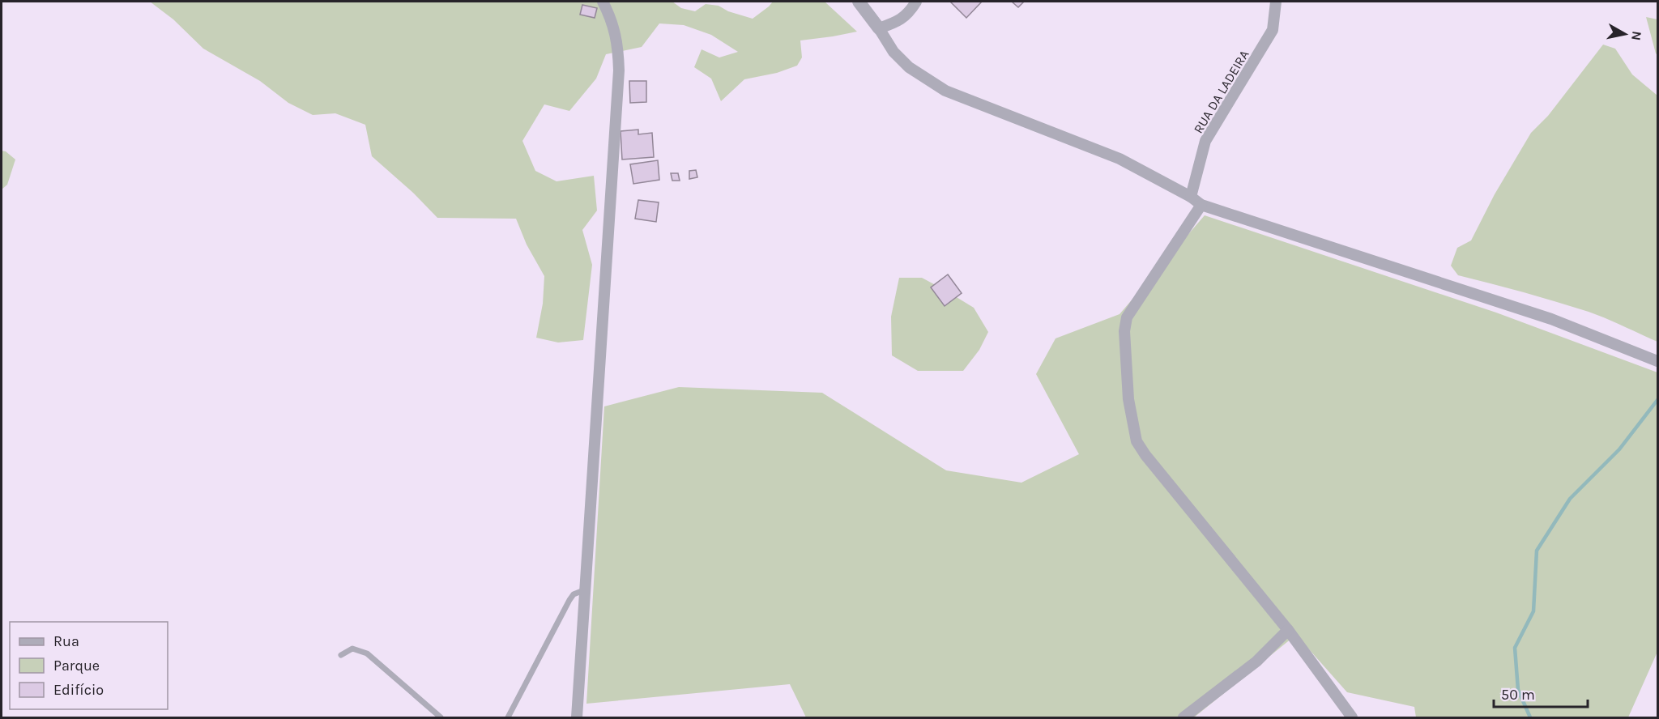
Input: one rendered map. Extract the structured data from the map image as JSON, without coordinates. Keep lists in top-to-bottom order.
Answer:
{
  "streets": {
    "street": ["RUA DA LADEIRA"]
  },
  "legend": ["Rua", "Parque", "Edifício"],
  "scale_bar": "50 m",
  "north": "right"
}
